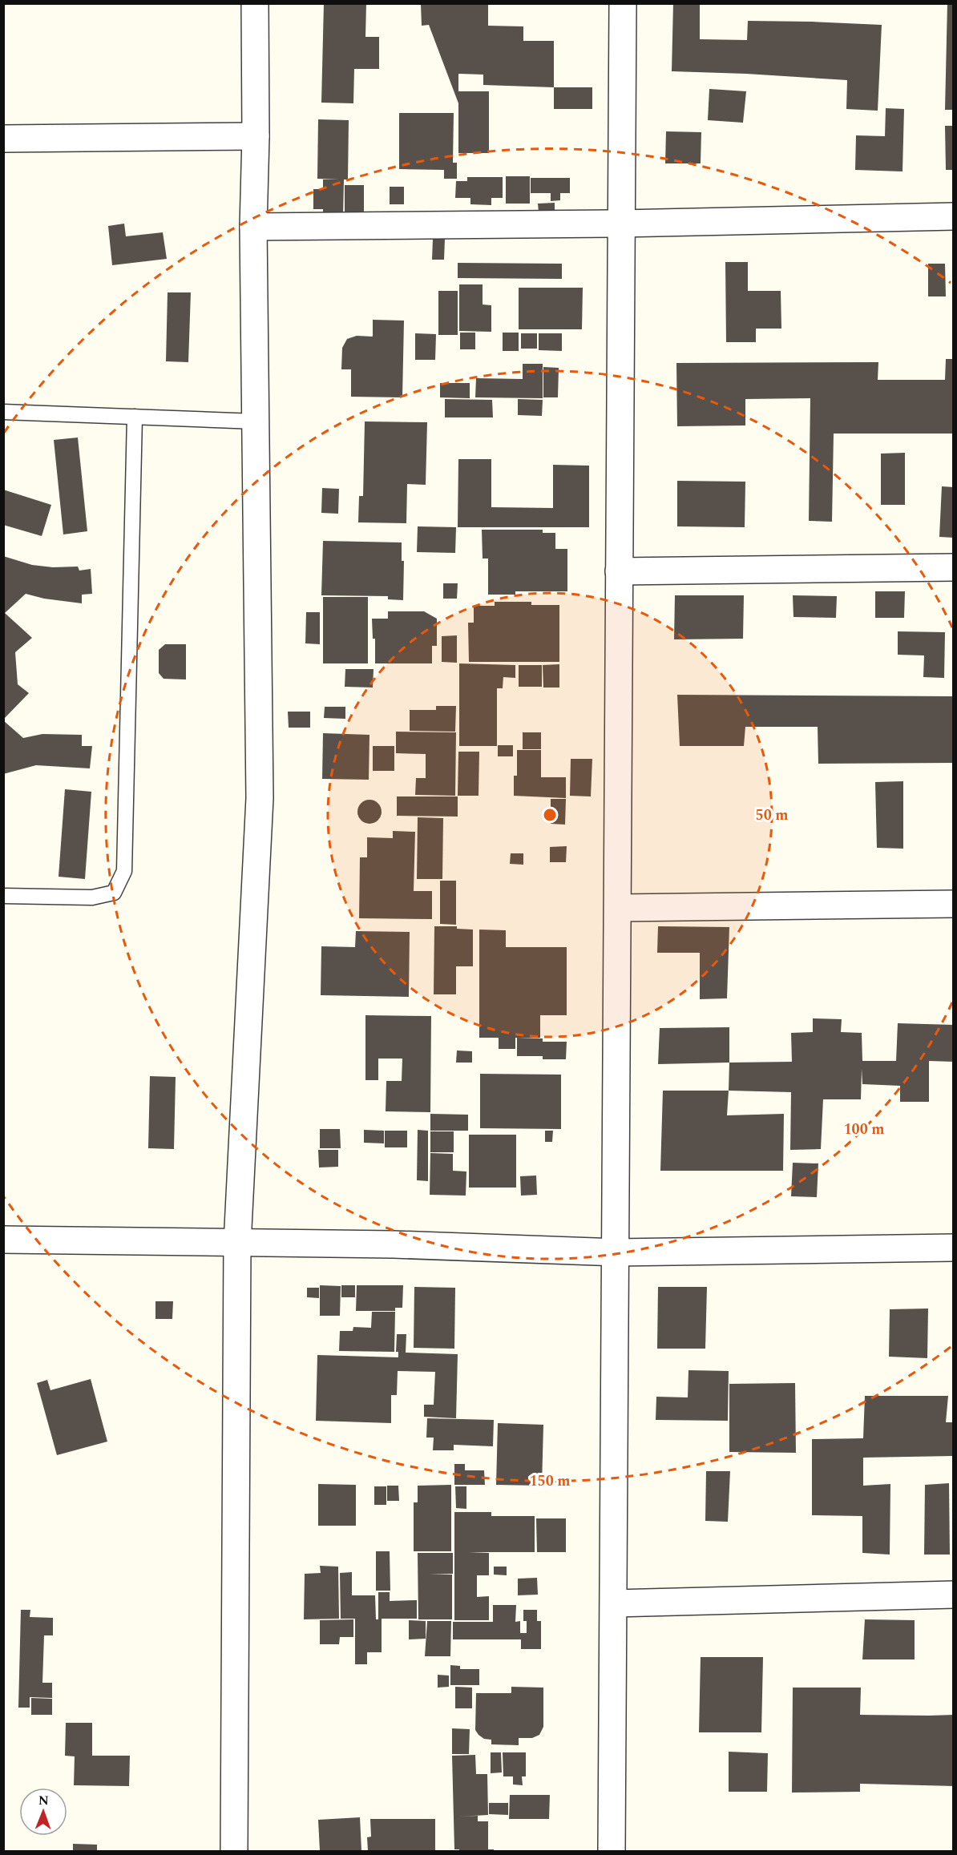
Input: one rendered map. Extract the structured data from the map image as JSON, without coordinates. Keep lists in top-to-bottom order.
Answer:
{
  "north": "top",
  "rings": ["50 m", "100 m", "150 m"]
}
